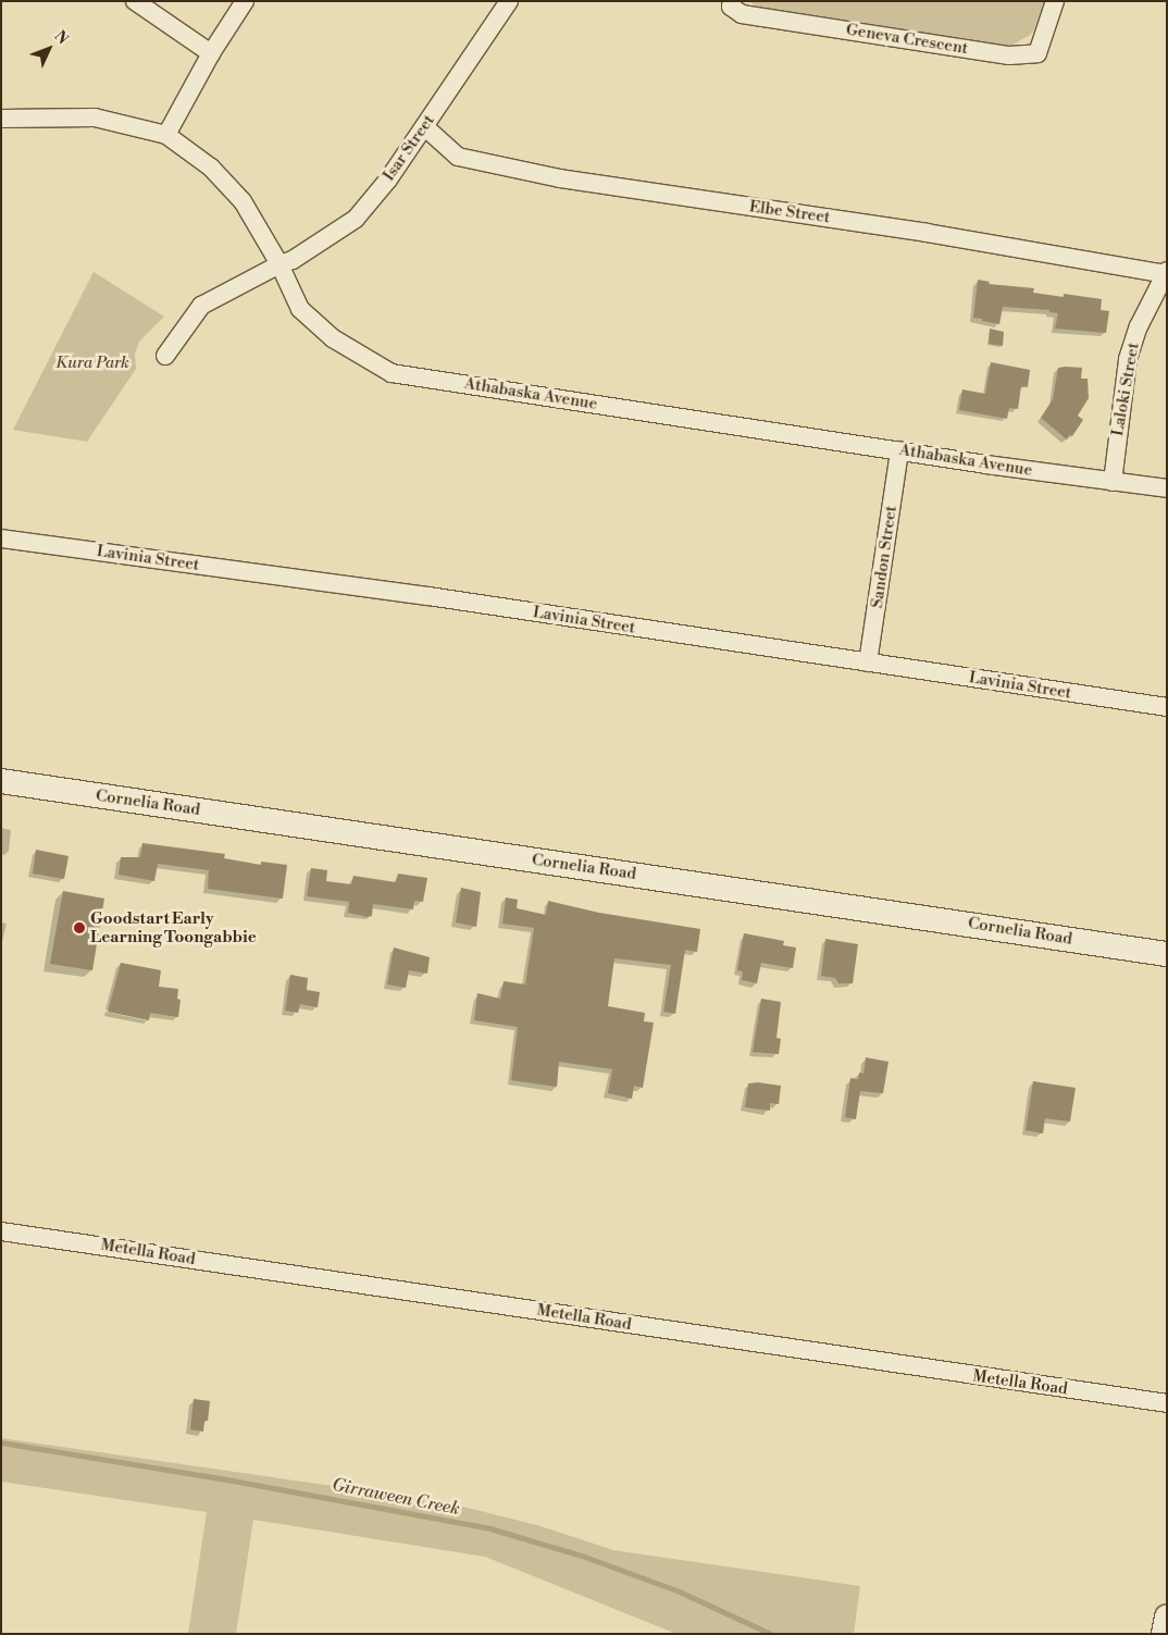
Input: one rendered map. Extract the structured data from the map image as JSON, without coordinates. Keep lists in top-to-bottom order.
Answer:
{
  "streets": {
    "street": [
      "Geneva Crescent",
      "Isar Street",
      "Elbe Street",
      "Laloki Street",
      "Athabaska Avenue",
      "Sandon Street",
      "Lavinia Street",
      "Cornelia Road",
      "Metella Road"
    ]
  },
  "crossings": [
    ["Isar Street", "Elbe Street"],
    ["Isar Street", "Athabaska Avenue"],
    ["Elbe Street", "Laloki Street"],
    ["Laloki Street", "Athabaska Avenue"],
    ["Athabaska Avenue", "Sandon Street"],
    ["Sandon Street", "Lavinia Street"]
  ],
  "water": ["Girraween Creek"],
  "parks": ["Kura Park"],
  "places": ["Goodstart Early Learning Toongabbie"],
  "north": "top right"
}
